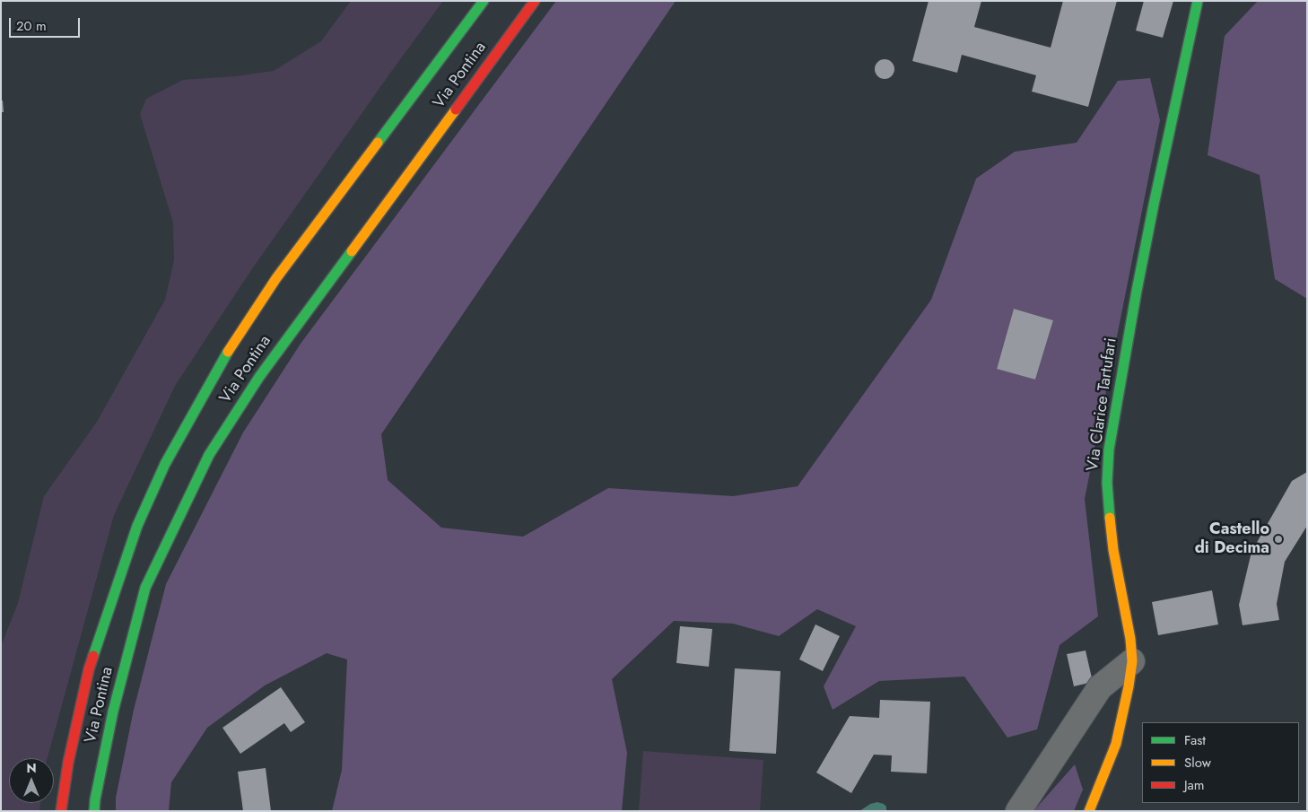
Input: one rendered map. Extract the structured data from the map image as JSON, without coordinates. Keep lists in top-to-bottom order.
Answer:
{
  "streets": {
    "main road": ["Via Pontina", "Via Clarice Tartufari"]
  },
  "places": ["Castello di Decima"],
  "legend": ["Fast", "Slow", "Jam"],
  "scale_bar": "20 m",
  "north": "top"
}
